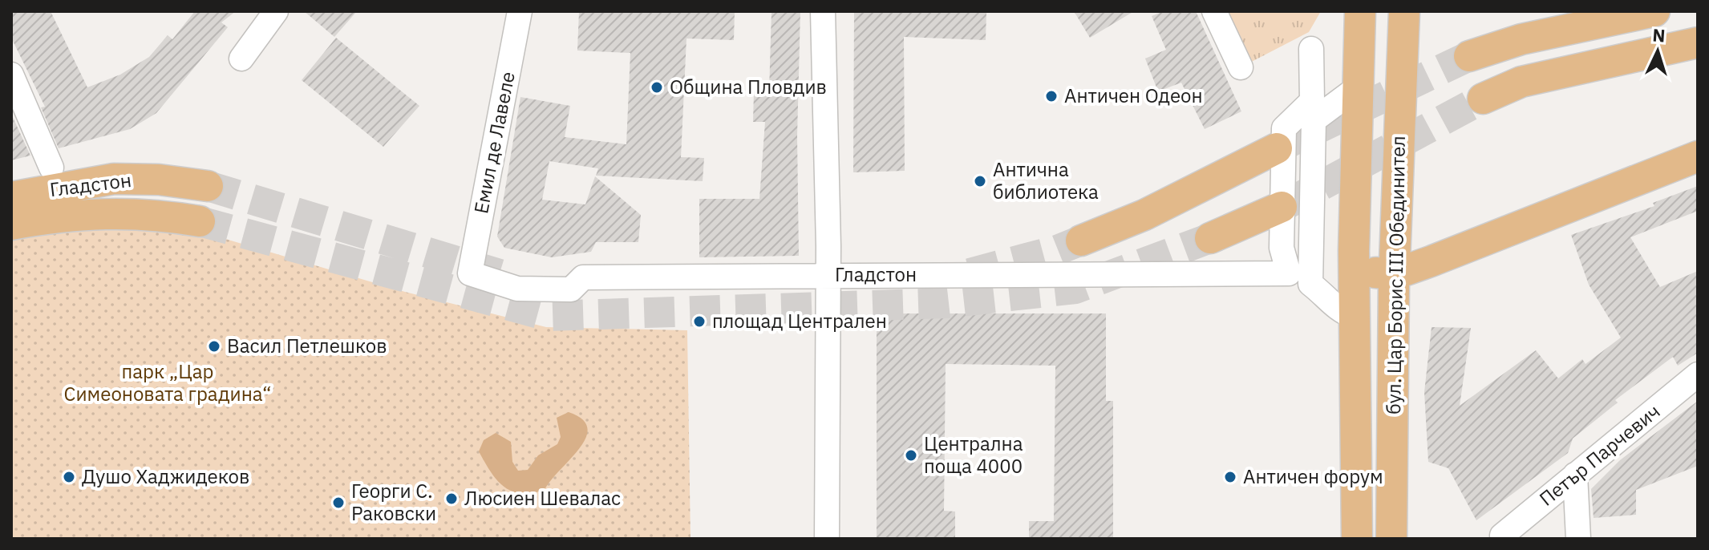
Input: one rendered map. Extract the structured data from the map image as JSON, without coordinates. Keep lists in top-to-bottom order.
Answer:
{
  "streets": {
    "main road": ["Гладстон", "бул. Цар Борис III Обединител"],
    "street": ["Емил де Лавеле", "Петър Парчевич"]
  },
  "crossings": [
    ["Емил де Лавеле", "Гладстон"]
  ],
  "parks": ["парк „Цар Симеоновата градина“"],
  "places": [
    "Община Пловдив",
    "Античен Одеон",
    "Антична библиотека",
    "площад Централен",
    "Васил Петлешков",
    "Централна поща 4000",
    "Душо Хаджидеков",
    "Античен форум",
    "Люсиен Шевалас",
    "Георги С. Раковски"
  ],
  "north": "top"
}
